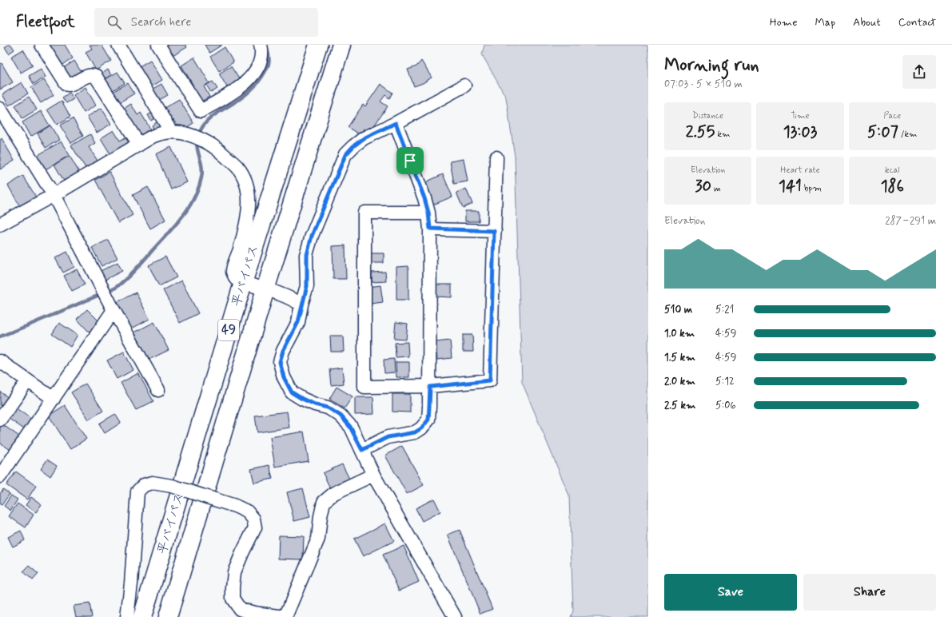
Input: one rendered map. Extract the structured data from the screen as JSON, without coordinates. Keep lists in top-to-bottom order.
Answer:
{
  "streets": {
    "highway": ["平バイパス", "49"]
  },
  "page": {
    "header": "Fleetfoot",
    "search": "Search here",
    "nav": [
      "Home",
      "Map",
      "About",
      "Contact"
    ],
    "heading": ["Morning run", "07:03 · 5 × 510 m"],
    "stats": [
      ["Distance", "2.55 km"],
      ["Time", "13:03"],
      ["Pace", "5:07 /km"],
      ["Elevation", "30 m"],
      ["Heart rate", "141 bpm"],
      ["kcal", "186"]
    ],
    "chart": ["Elevation", "287–291 m"],
    "list": [
      {
        "name": "510 m",
        "note": "5:21"
      },
      {
        "name": "1.0 km",
        "note": "4:59"
      },
      {
        "name": "1.5 km",
        "note": "4:59"
      },
      {
        "name": "2.0 km",
        "note": "5:12"
      },
      {
        "name": "2.5 km",
        "note": "5:06"
      }
    ],
    "buttons": ["Save", "Share"]
  }
}
